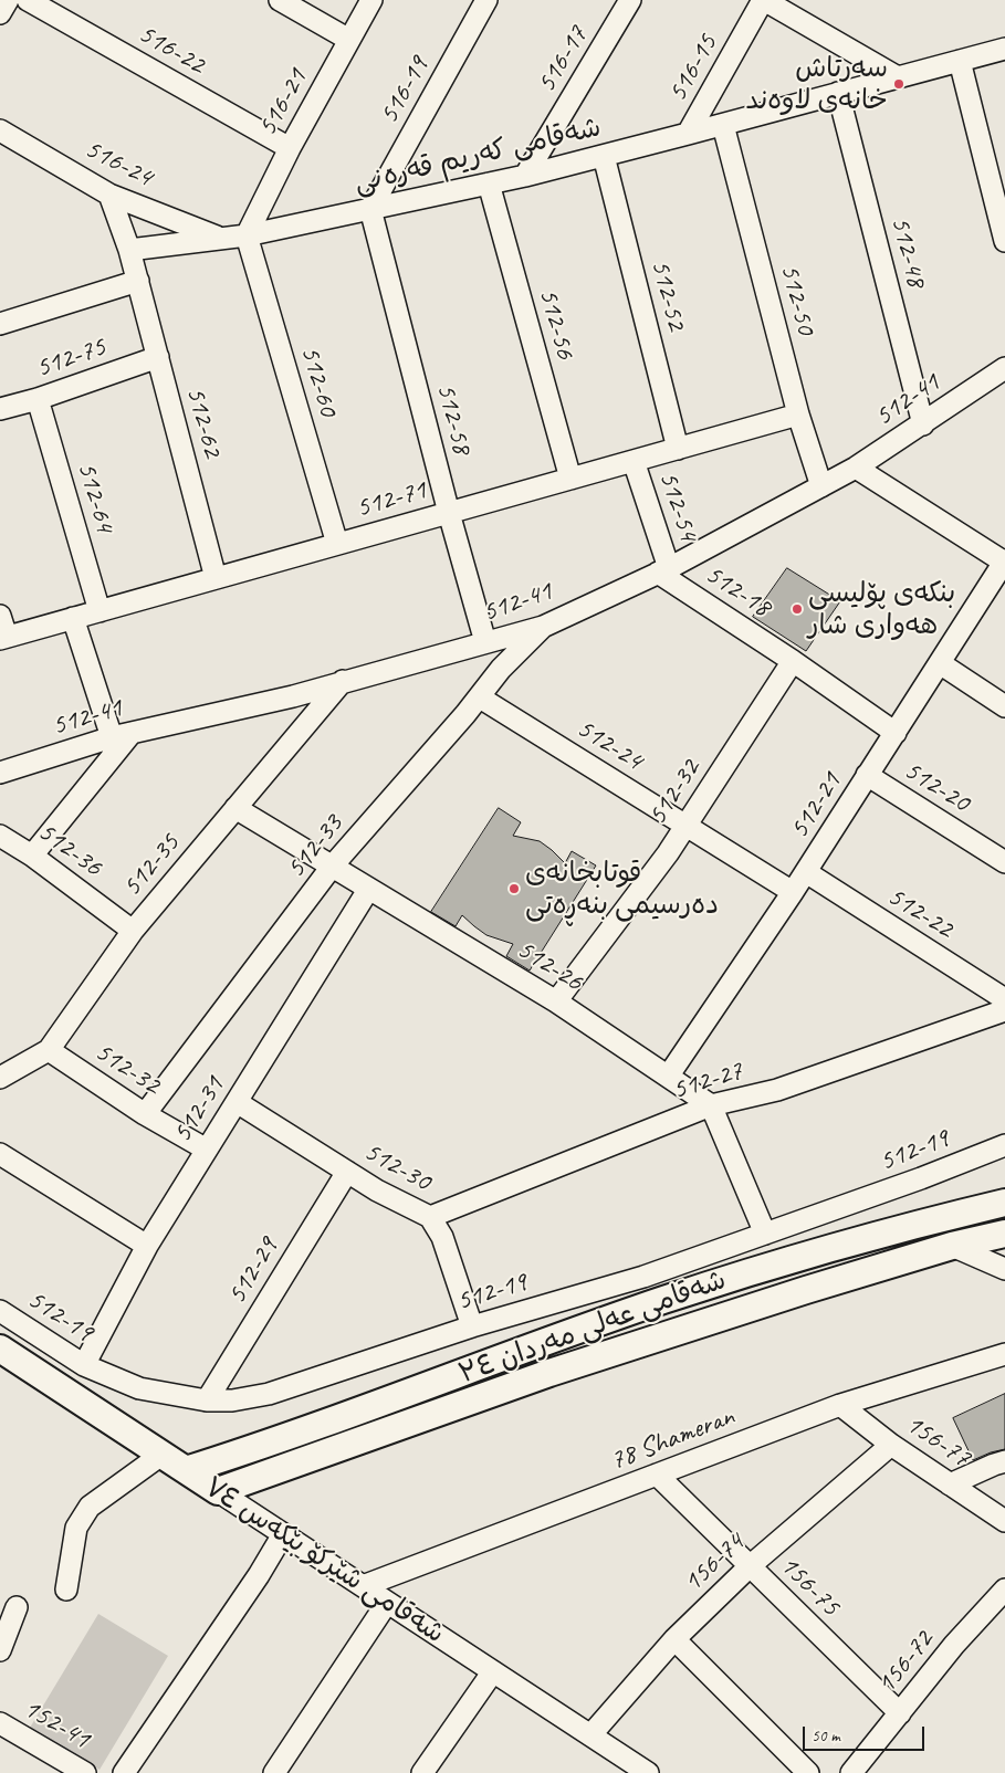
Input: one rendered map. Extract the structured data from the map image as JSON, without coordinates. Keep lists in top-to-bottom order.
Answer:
{
  "streets": {
    "main road": ["شەقامی عەلی مەردان ٣٤", "شەقامی شێرکۆ بێکەس ٧٤"],
    "street": [
      "516-22",
      "516-17",
      "516-15",
      "516-19",
      "516-21",
      "شەقامی کەریم قەرەنی",
      "516-24",
      "512-48",
      "512-52",
      "512-50",
      "512-56",
      "512-75",
      "512-60",
      "512-41",
      "512-58",
      "512-62",
      "512-64",
      "512-71",
      "512-54",
      "512-18",
      "512-24",
      "512-20",
      "512-32",
      "512-21",
      "512-33",
      "512-36",
      "512-35",
      "512-22",
      "512-26",
      "512-27",
      "512-31",
      "512-19",
      "512-30",
      "512-29",
      "78 Shameran",
      "156-77",
      "156-74",
      "156-75",
      "156-72",
      "152-41"
    ]
  },
  "crossings": [
    ["516-22", "516-21"],
    ["516-17", "شەقامی کەریم قەرەنی"],
    ["516-15", "شەقامی کەریم قەرەنی"],
    ["516-19", "شەقامی کەریم قەرەنی"],
    ["516-19", "512-58"],
    ["516-21", "شەقامی کەریم قەرەنی"],
    ["516-21", "512-60"],
    ["شەقامی کەریم قەرەنی", "516-24"],
    ["شەقامی کەریم قەرەنی", "512-48"],
    ["شەقامی کەریم قەرەنی", "512-52"],
    ["شەقامی کەریم قەرەنی", "512-50"],
    ["شەقامی کەریم قەرەنی", "512-56"],
    ["شەقامی کەریم قەرەنی", "512-60"],
    ["شەقامی کەریم قەرەنی", "512-58"],
    ["512-48", "512-41"],
    ["512-52", "512-71"],
    ["512-50", "512-41"],
    ["512-50", "512-71"],
    ["512-56", "512-71"],
    ["512-75", "512-62"],
    ["512-75", "512-64"],
    ["512-60", "512-71"],
    ["512-41", "512-58"],
    ["512-41", "512-54"],
    ["512-41", "512-18"],
    ["512-41", "512-33"],
    ["512-41", "512-35"],
    ["512-58", "512-71"],
    ["512-62", "512-71"],
    ["512-64", "512-71"],
    ["512-71", "512-54"],
    ["512-54", "512-18"],
    ["512-18", "512-32"],
    ["512-18", "512-21"],
    ["512-24", "512-32"],
    ["512-24", "512-21"],
    ["512-24", "512-33"],
    ["512-20", "512-21"],
    ["512-32", "512-33"],
    ["512-32", "512-35"],
    ["512-32", "512-26"],
    ["512-32", "512-31"],
    ["512-21", "512-22"],
    ["512-21", "512-26"],
    ["512-33", "512-26"],
    ["512-36", "512-35"],
    ["512-35", "512-26"],
    ["512-26", "512-27"],
    ["512-26", "512-31"],
    ["512-27", "512-30"],
    ["512-31", "512-19"],
    ["512-31", "512-30"],
    ["512-19", "512-30"],
    ["512-19", "512-29"],
    ["512-30", "512-29"],
    ["شەقامی عەلی مەردان ٣٤", "شەقامی شێرکۆ بێکەس ٧٤"],
    ["78 Shameran", "156-77"],
    ["78 Shameran", "شەقامی شێرکۆ بێکەس ٧٤"],
    ["78 Shameran", "156-75"],
    ["156-77", "156-74"],
    ["شەقامی شێرکۆ بێکەس ٧٤", "156-74"],
    ["156-74", "156-75"],
    ["156-75", "156-72"]
  ],
  "places": ["سەرتاش خانەی لاوەند", "بنکەی پۆلیسی هەواری شار", "قوتابخانەی دەرسیمی بنەڕەتی"],
  "scale_bar": "50 m"
}
